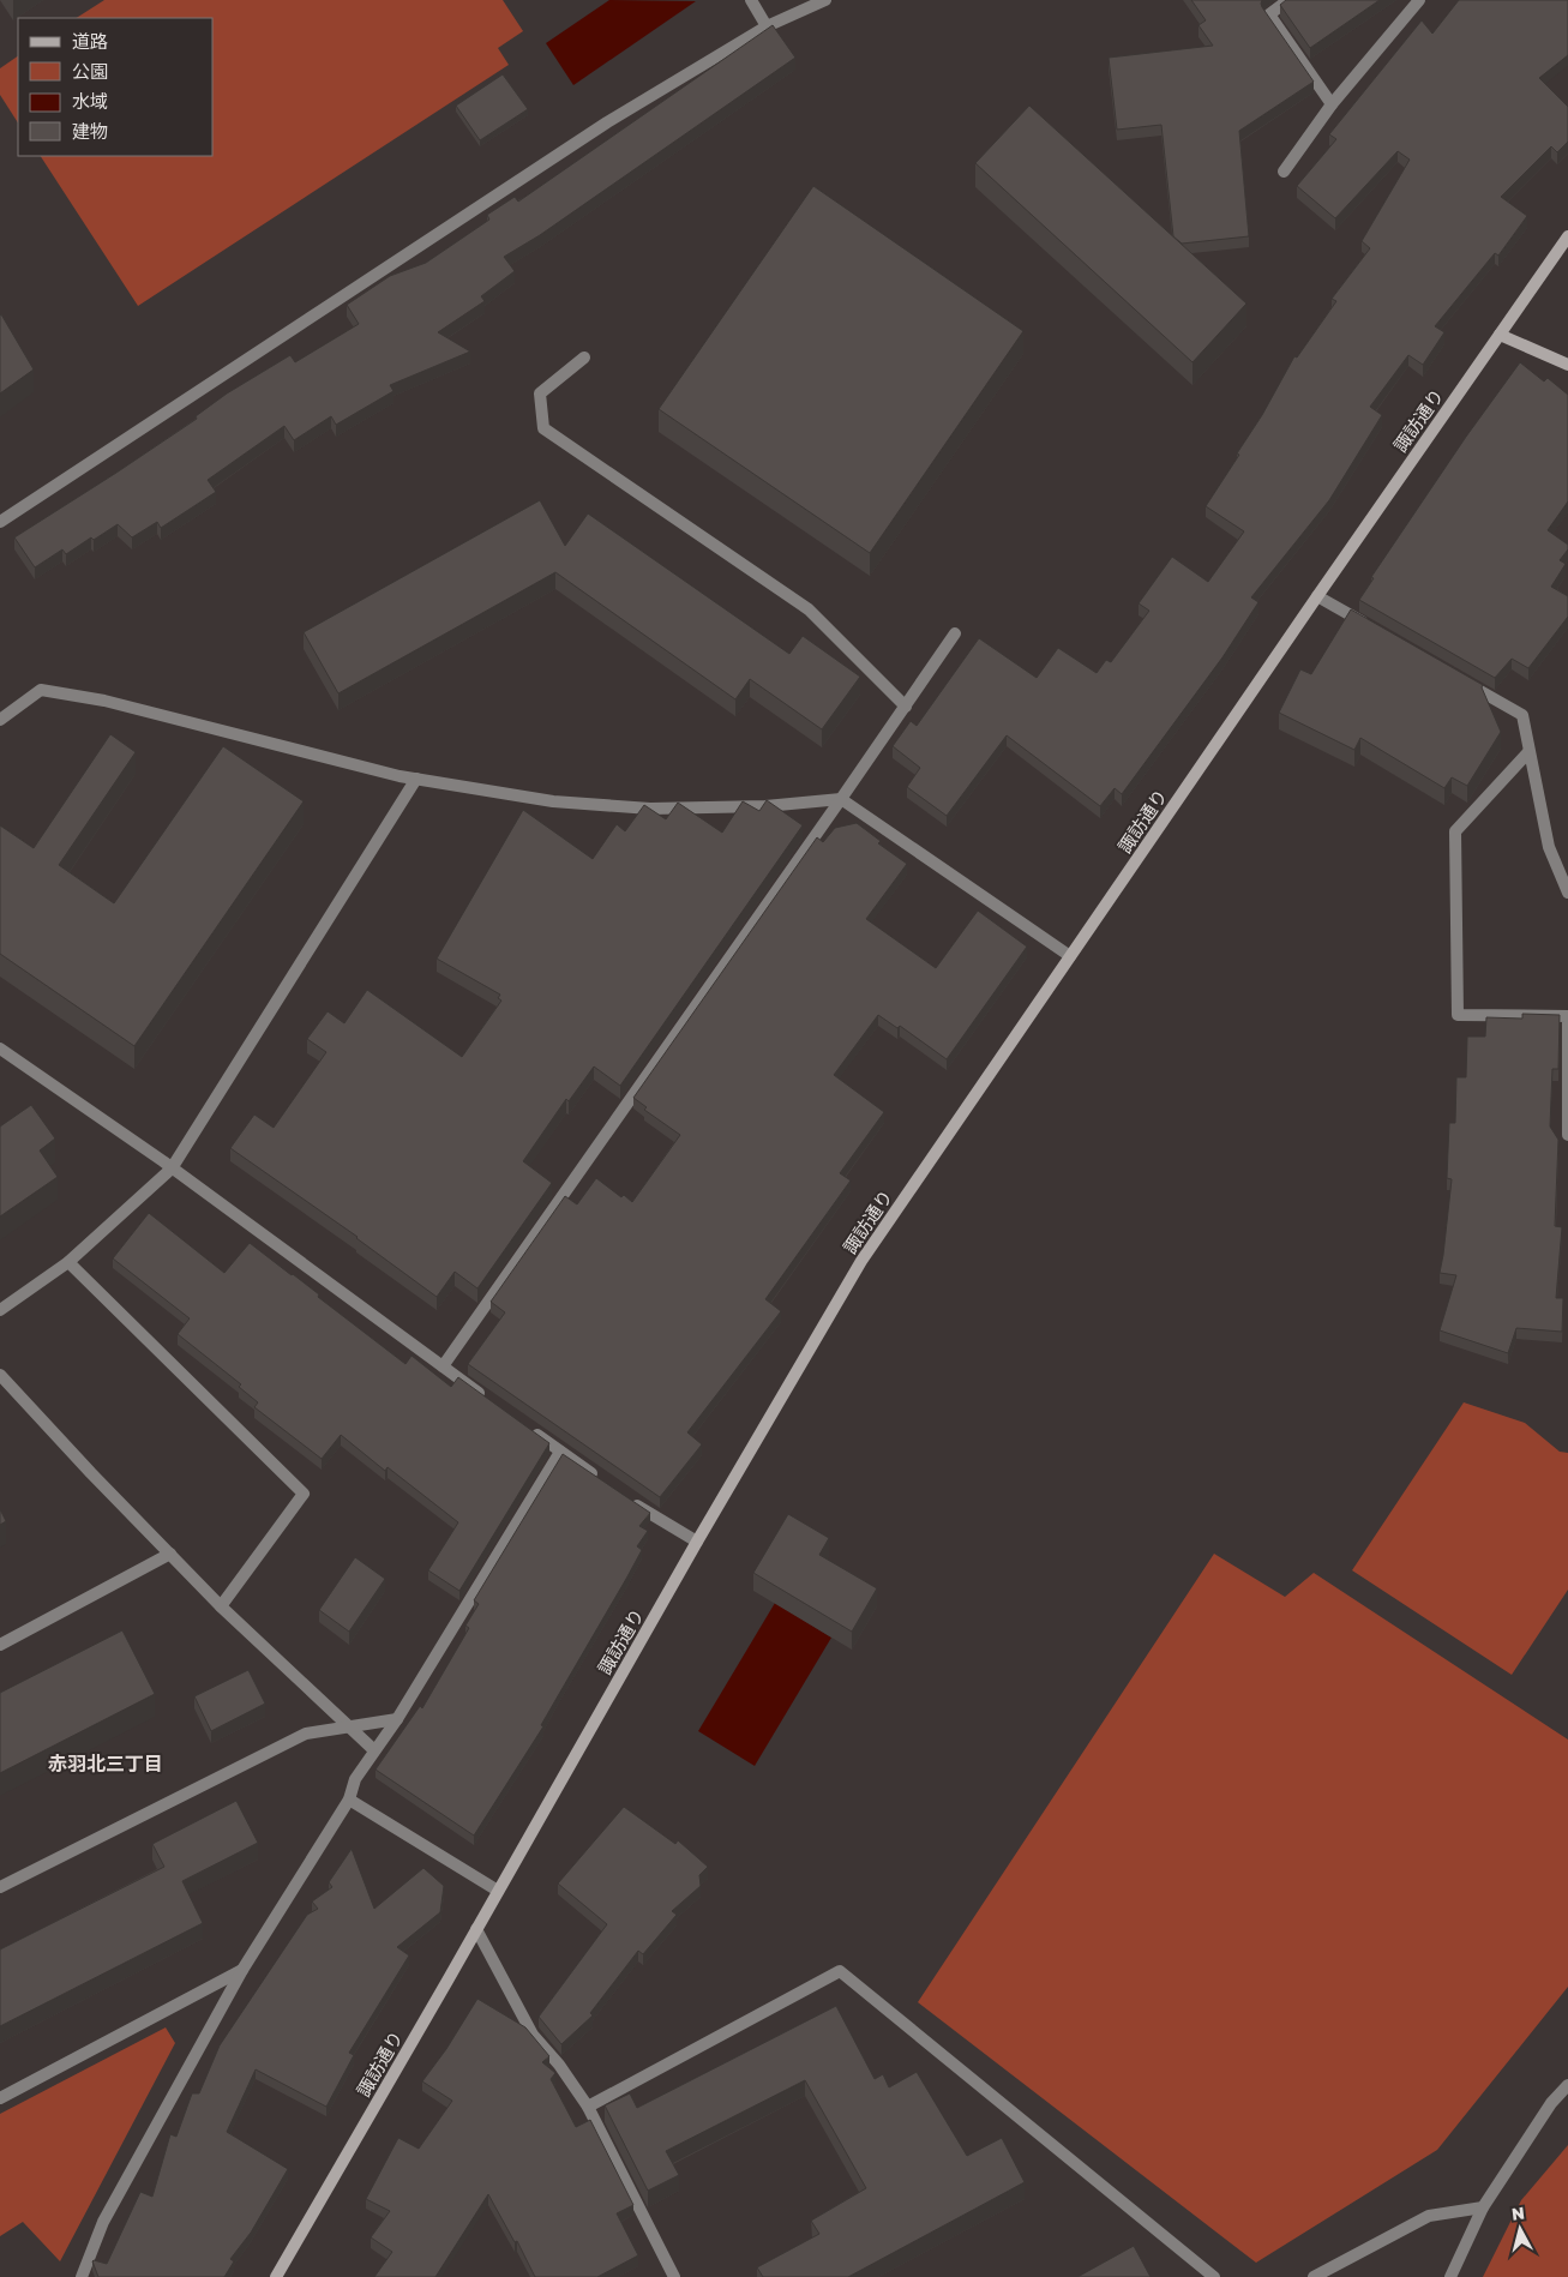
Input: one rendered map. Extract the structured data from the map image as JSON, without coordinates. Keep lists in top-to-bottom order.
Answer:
{
  "streets": {
    "street": ["諏訪通り"]
  },
  "districts": ["赤羽北三丁目"],
  "legend": [
    "道路",
    "公園",
    "水域",
    "建物"
  ],
  "north": "top"
}
